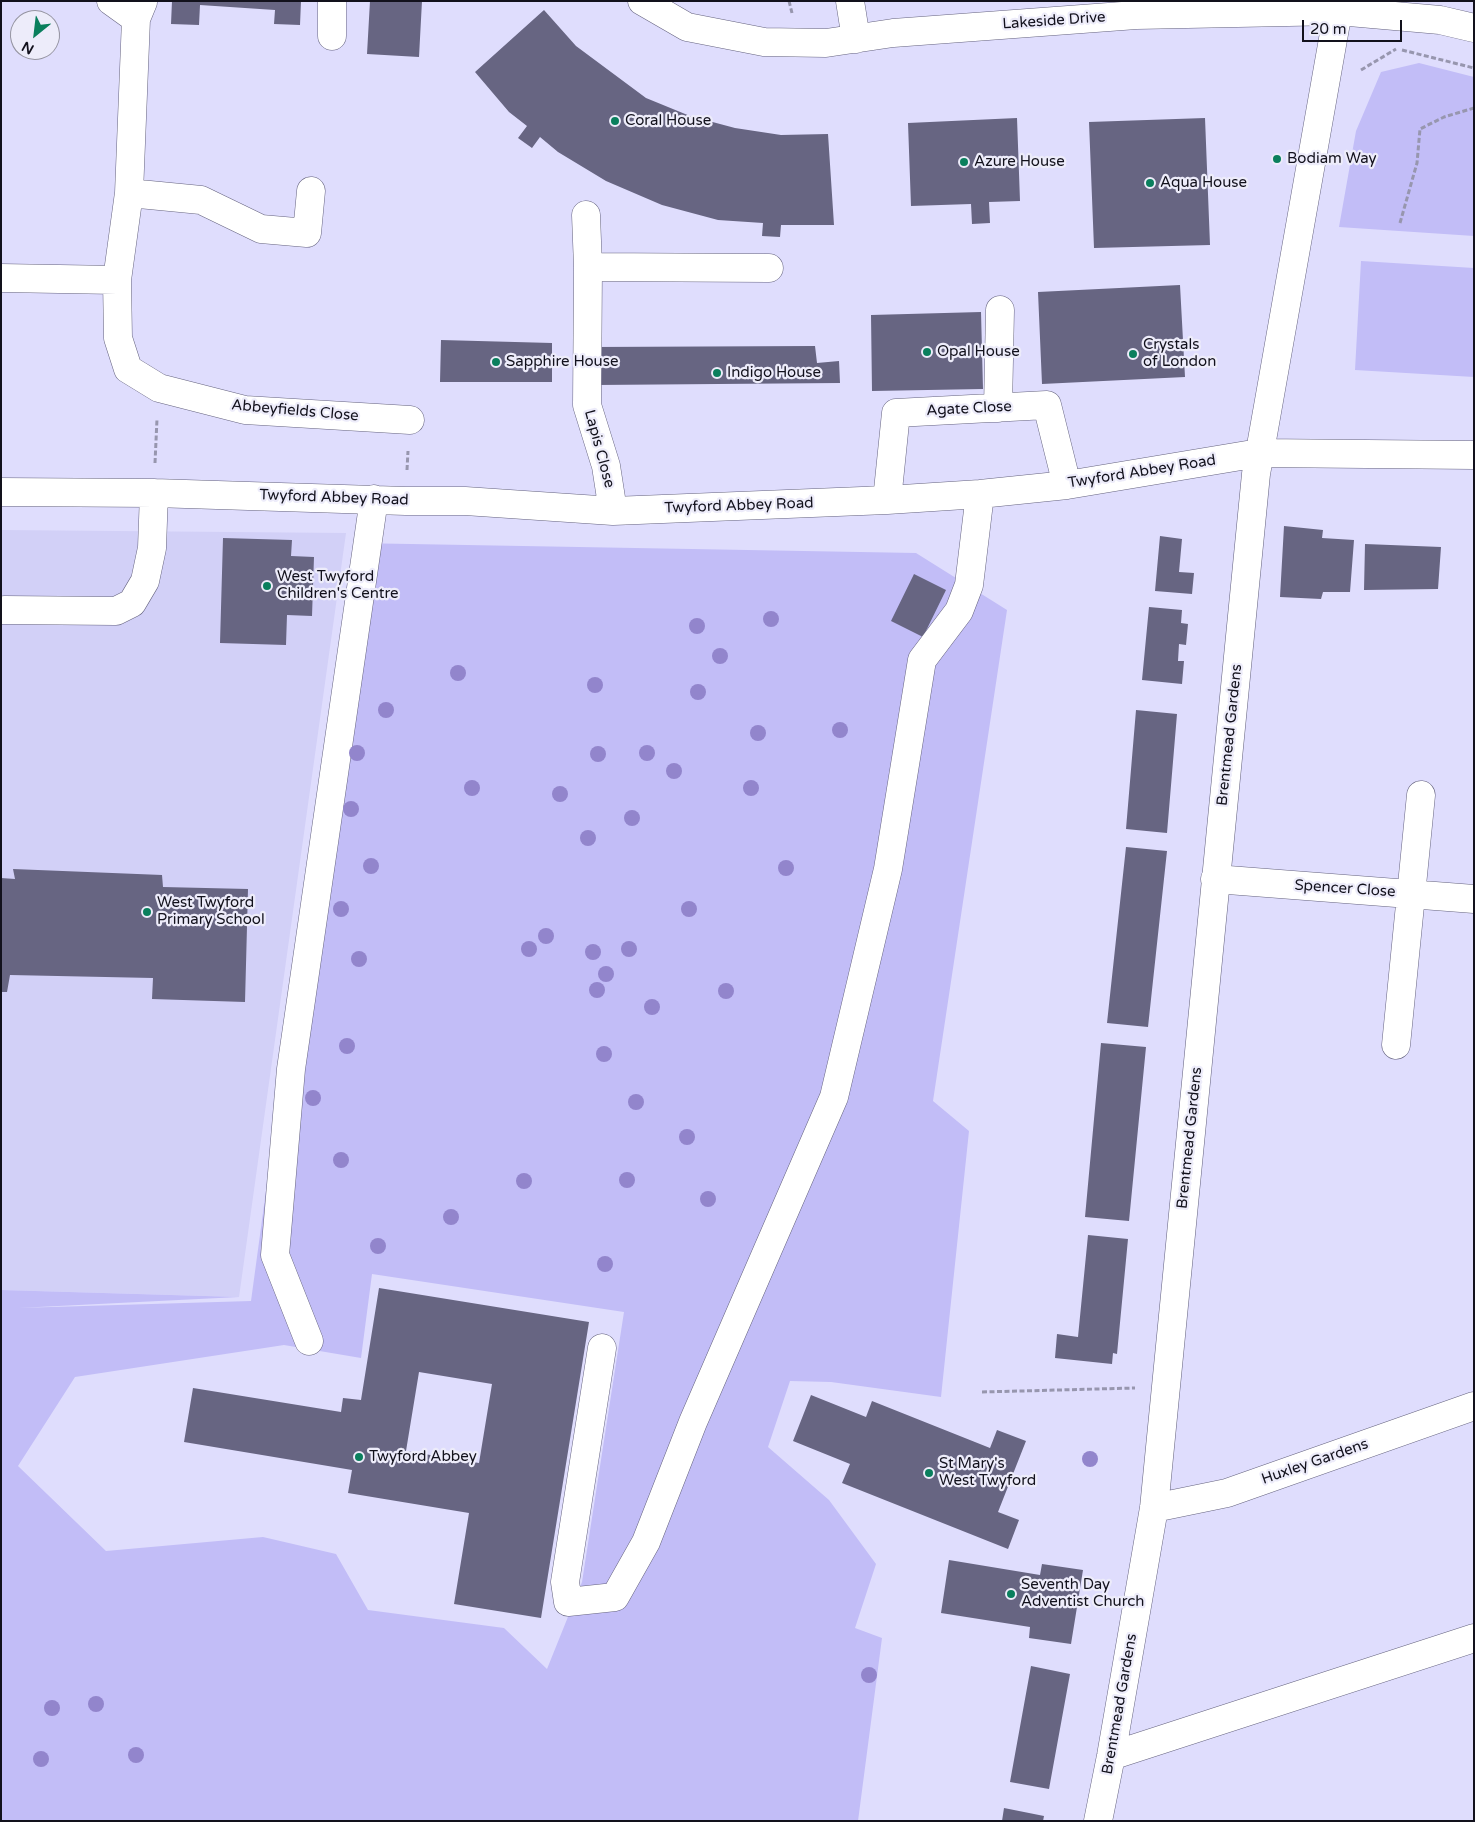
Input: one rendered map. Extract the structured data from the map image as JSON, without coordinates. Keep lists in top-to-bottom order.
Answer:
{
  "streets": {
    "street": [
      "Lakeside Drive",
      "Agate Close",
      "Abbeyfields Close",
      "Lapis Close",
      "Twyford Abbey Road",
      "Brentmead Gardens",
      "Spencer Close",
      "Huxley Gardens"
    ]
  },
  "crossings": [
    ["Agate Close", "Twyford Abbey Road"],
    ["Lapis Close", "Twyford Abbey Road"],
    ["Twyford Abbey Road", "Brentmead Gardens"],
    ["Brentmead Gardens", "Spencer Close"],
    ["Brentmead Gardens", "Huxley Gardens"]
  ],
  "places": [
    "Coral House",
    "Bodiam Way",
    "Azure House",
    "Aqua House",
    "Opal House",
    "Crystals of London",
    "Sapphire House",
    "Indigo House",
    "West Twyford Children's Centre",
    "West Twyford Primary School",
    "Twyford Abbey",
    "St Mary's West Twyford",
    "Seventh Day Adventist Church"
  ],
  "scale_bar": "20 m",
  "north": "bottom left"
}
